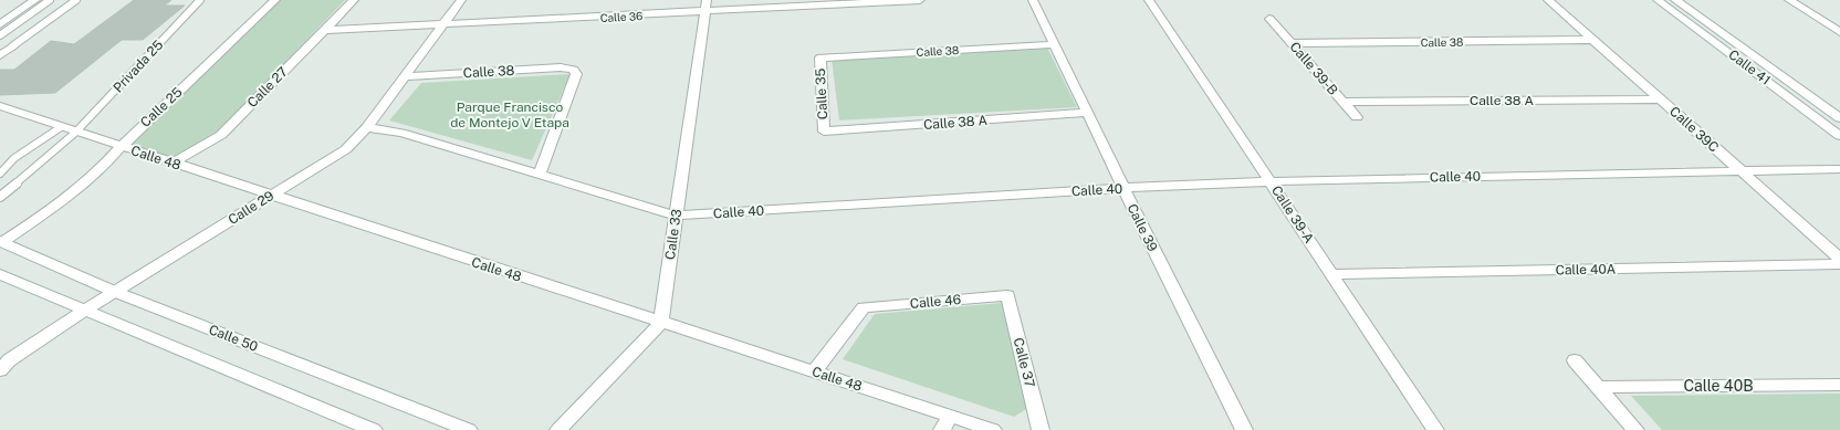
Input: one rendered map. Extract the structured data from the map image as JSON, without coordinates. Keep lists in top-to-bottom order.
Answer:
{
  "streets": {
    "street": [
      "Calle 36",
      "Calle 38",
      "Calle 41",
      "Calle 39-B",
      "Calle 27",
      "Calle 35",
      "Calle 38 A",
      "Calle 25",
      "Calle 39C",
      "Calle 48",
      "Calle 40",
      "Calle 29",
      "Calle 39-A",
      "Calle 39",
      "Calle 33",
      "Calle 40A",
      "Calle 46",
      "Calle 50",
      "Calle 37",
      "Calle 40B"
    ],
    "lane": ["Privada 25"]
  },
  "crossings": [
    ["Calle 36", "Calle 27"],
    ["Calle 36", "Calle 29"],
    ["Calle 36", "Calle 33"],
    ["Calle 38", "Calle 39-B"],
    ["Calle 38", "Calle 35"],
    ["Calle 38", "Calle 39C"],
    ["Calle 38", "Calle 40"],
    ["Calle 38", "Calle 29"],
    ["Calle 38", "Calle 39"],
    ["Privada 25", "Calle 48"],
    ["Calle 39-B", "Calle 38 A"],
    ["Calle 27", "Calle 48"],
    ["Calle 35", "Calle 38 A"],
    ["Calle 38 A", "Calle 39C"],
    ["Calle 38 A", "Calle 39"],
    ["Calle 25", "Calle 48"],
    ["Calle 25", "Calle 50"],
    ["Calle 39C", "Calle 40"],
    ["Calle 48", "Calle 29"],
    ["Calle 48", "Calle 33"],
    ["Calle 48", "Calle 46"],
    ["Calle 40", "Calle 29"],
    ["Calle 40", "Calle 39-A"],
    ["Calle 40", "Calle 39"],
    ["Calle 40", "Calle 33"],
    ["Calle 29", "Calle 50"],
    ["Calle 39-A", "Calle 40A"],
    ["Calle 46", "Calle 37"]
  ],
  "parks": ["Parque Francisco de Montejo V Etapa"]
}
